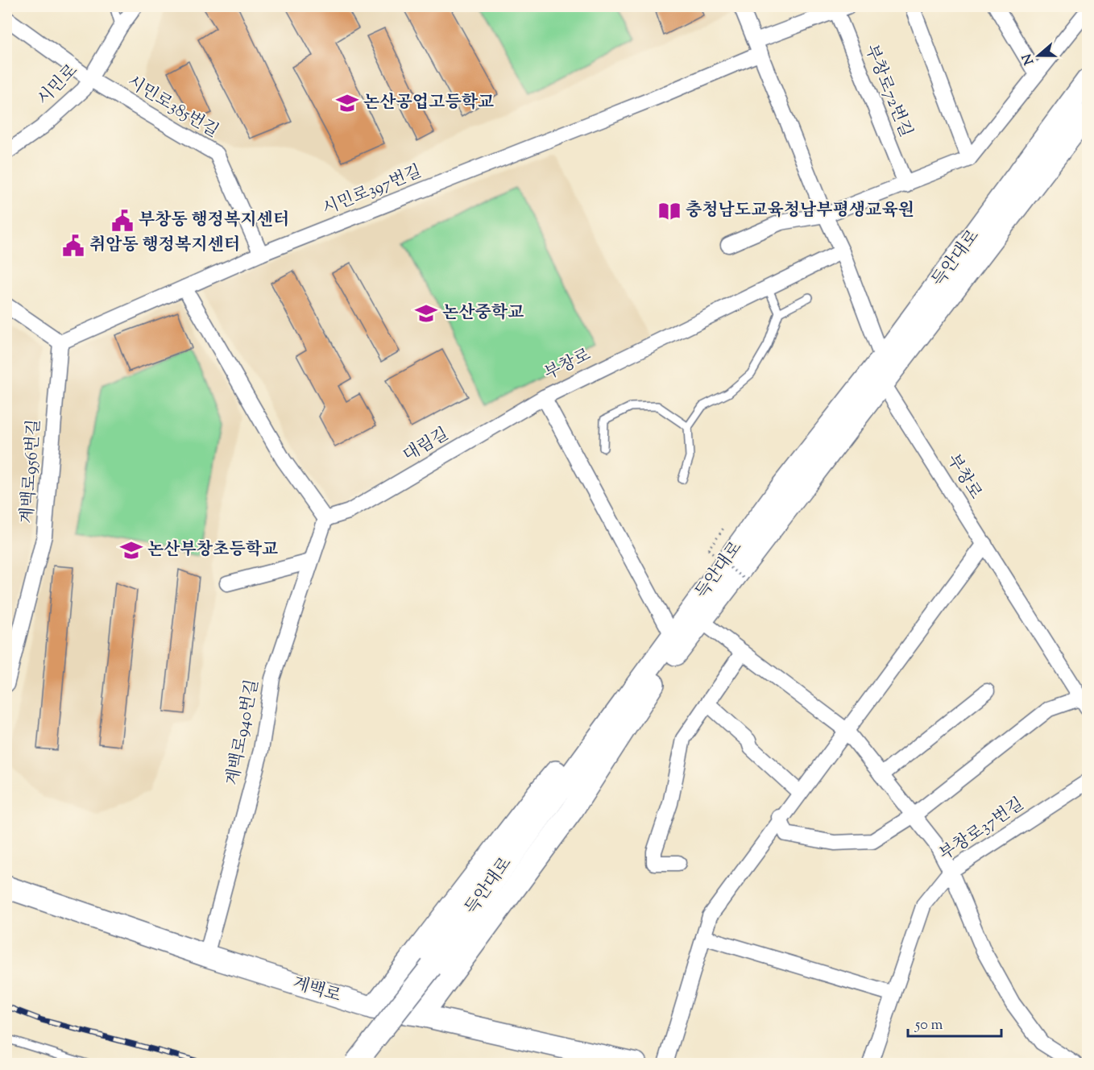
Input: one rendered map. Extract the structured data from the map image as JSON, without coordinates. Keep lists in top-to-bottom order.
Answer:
{
  "streets": {
    "street": [
      "시민로",
      "부창로72번길",
      "시민로385번길",
      "시민로397번길",
      "득안대로",
      "부창로",
      "대림길",
      "계백로956번길",
      "계백로940번길",
      "부창로37번길",
      "계백로"
    ]
  },
  "crossings": [
    ["시민로", "시민로385번길"],
    ["부창로72번길", "시민로397번길"],
    ["시민로385번길", "시민로397번길"],
    ["시민로397번길", "계백로956번길"],
    ["득안대로", "부창로"],
    ["부창로", "대림길"],
    ["대림길", "계백로940번길"],
    ["계백로940번길", "계백로"]
  ],
  "places": {
    "school or university": ["논산공업고등학교", "논산중학교", "논산부창초등학교"],
    "library": ["충청남도교육청남부평생교육원"],
    "public building": ["부창동 행정복지센터", "취암동 행정복지센터"]
  },
  "scale_bar": "50 m",
  "north": "left"
}
